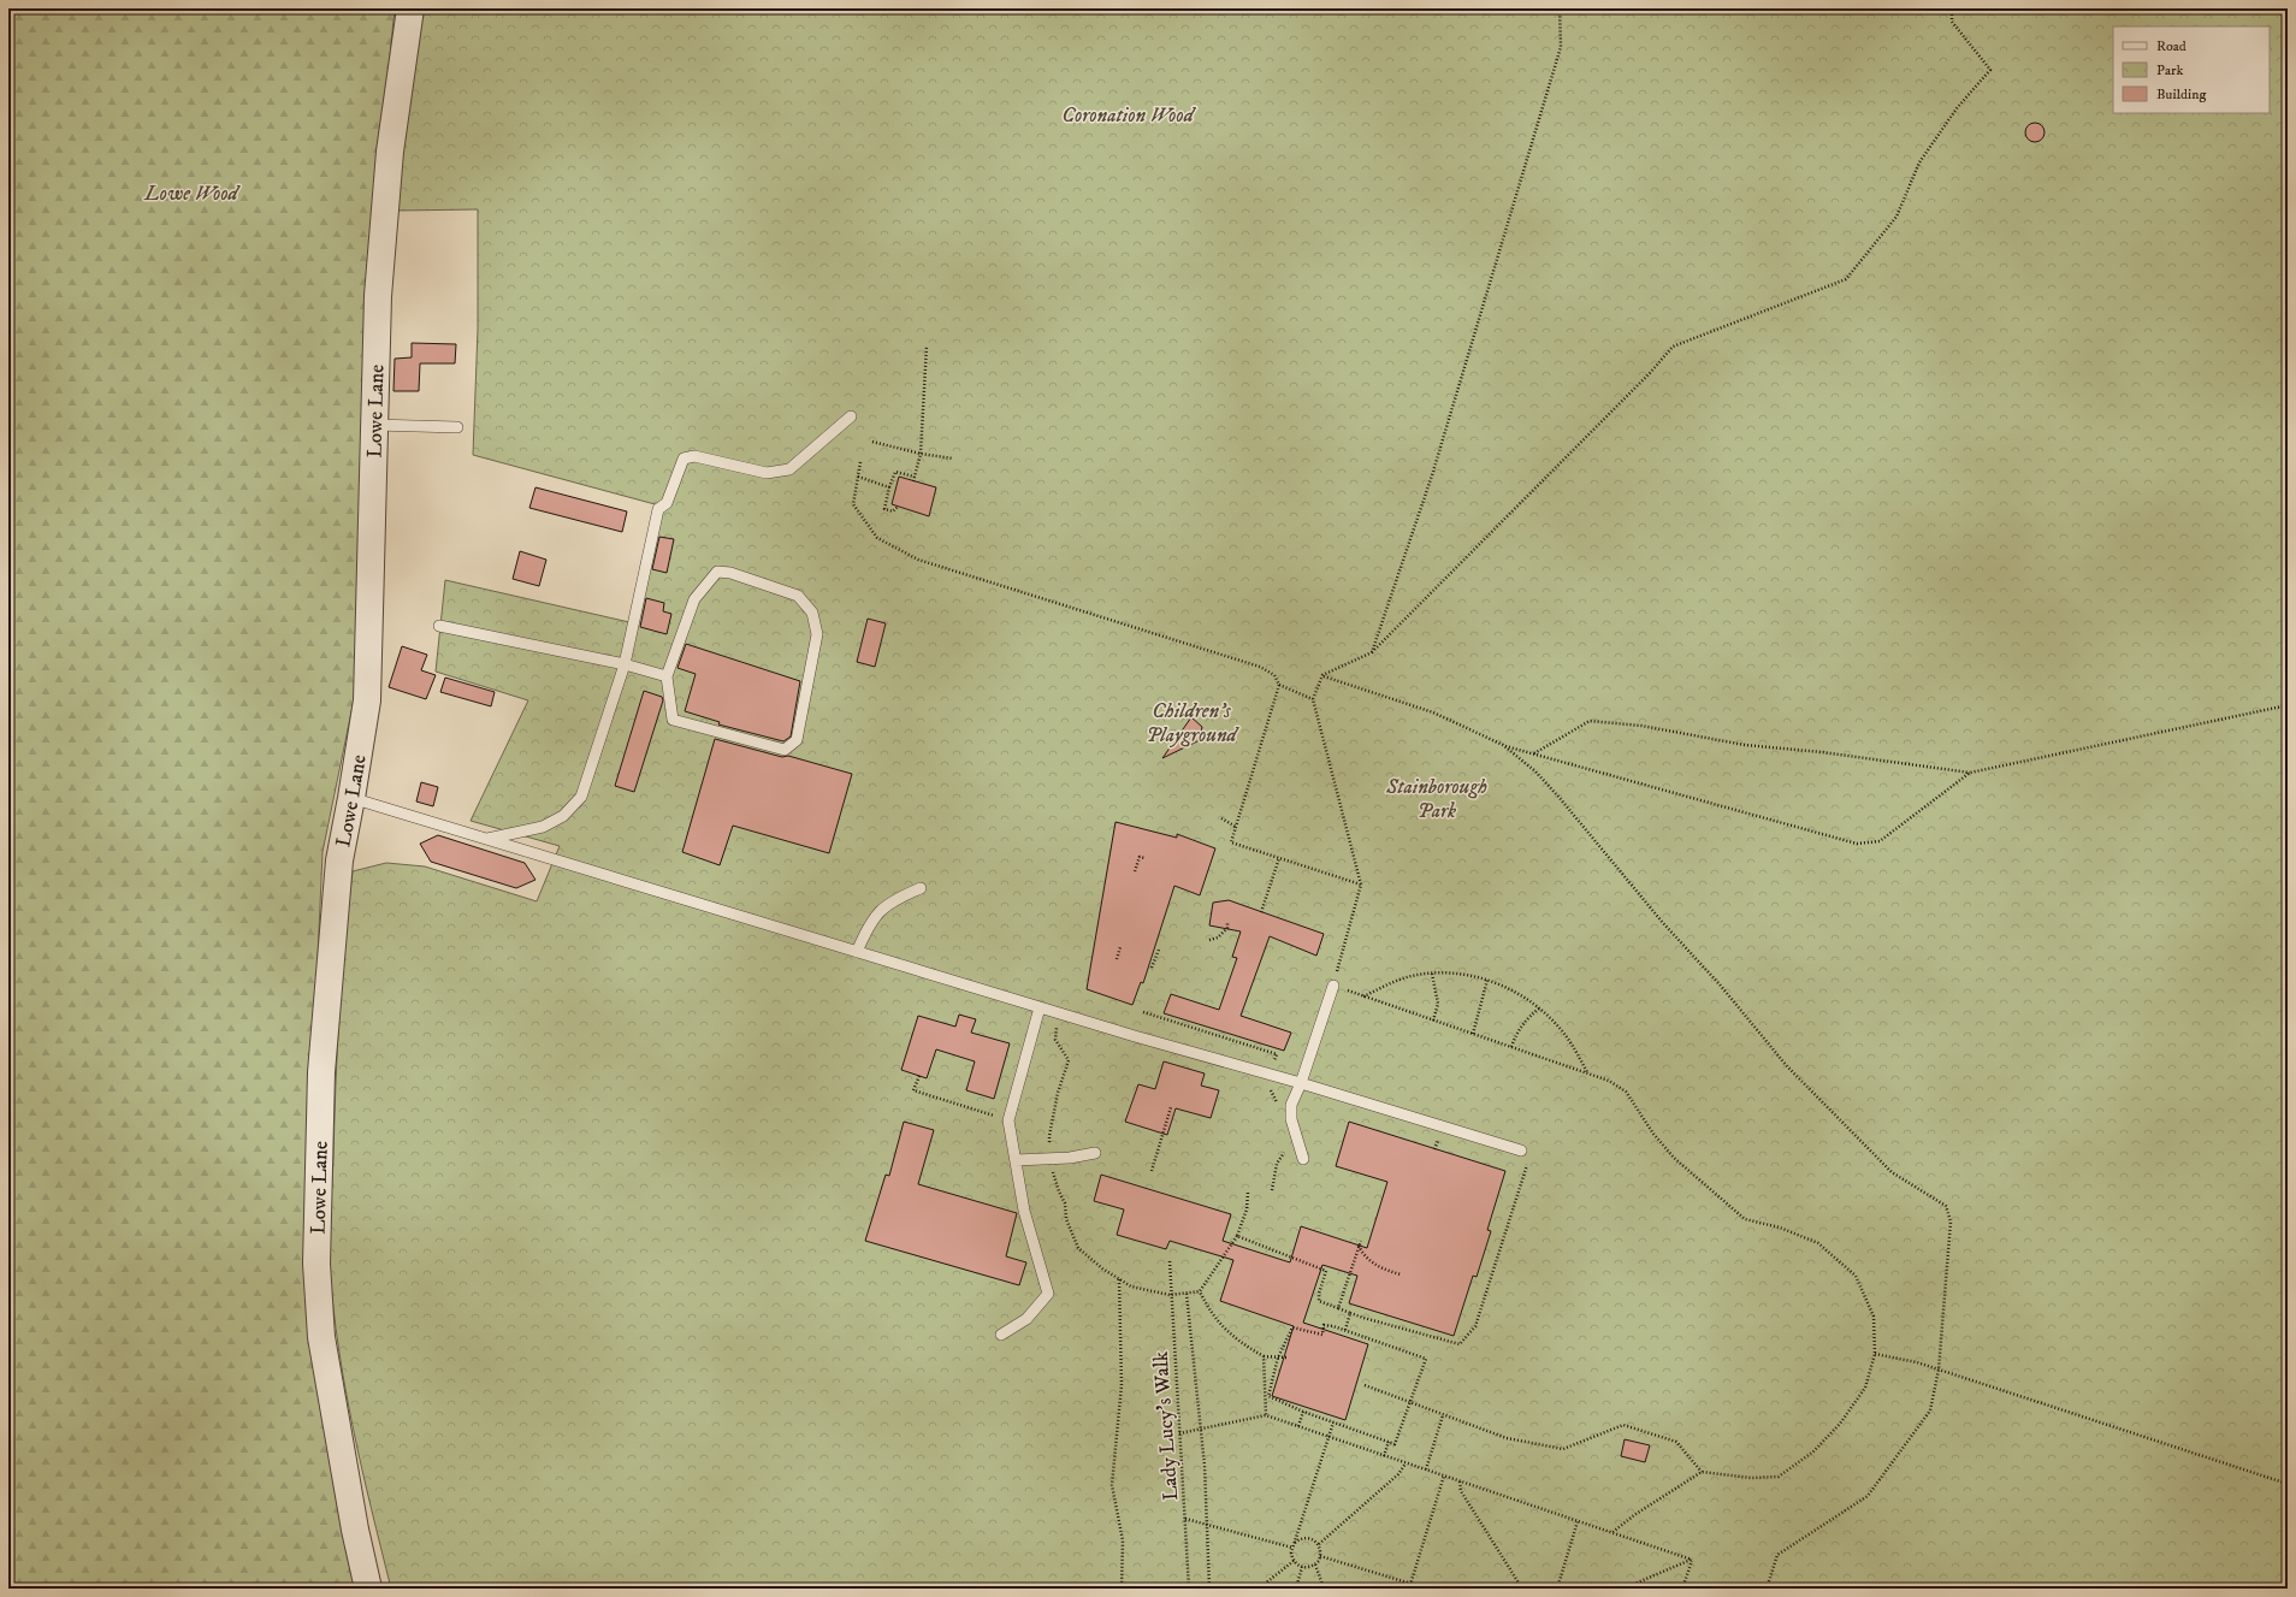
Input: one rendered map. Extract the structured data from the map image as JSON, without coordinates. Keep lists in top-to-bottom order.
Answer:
{
  "streets": {
    "street": ["Lowe Lane"],
    "path": ["Lady Lucy's Walk"]
  },
  "parks": [
    "Coronation Wood",
    "Lowe Wood",
    "Children's Playground",
    "Stainborough Park"
  ],
  "legend": ["Road", "Park", "Building"]
}
